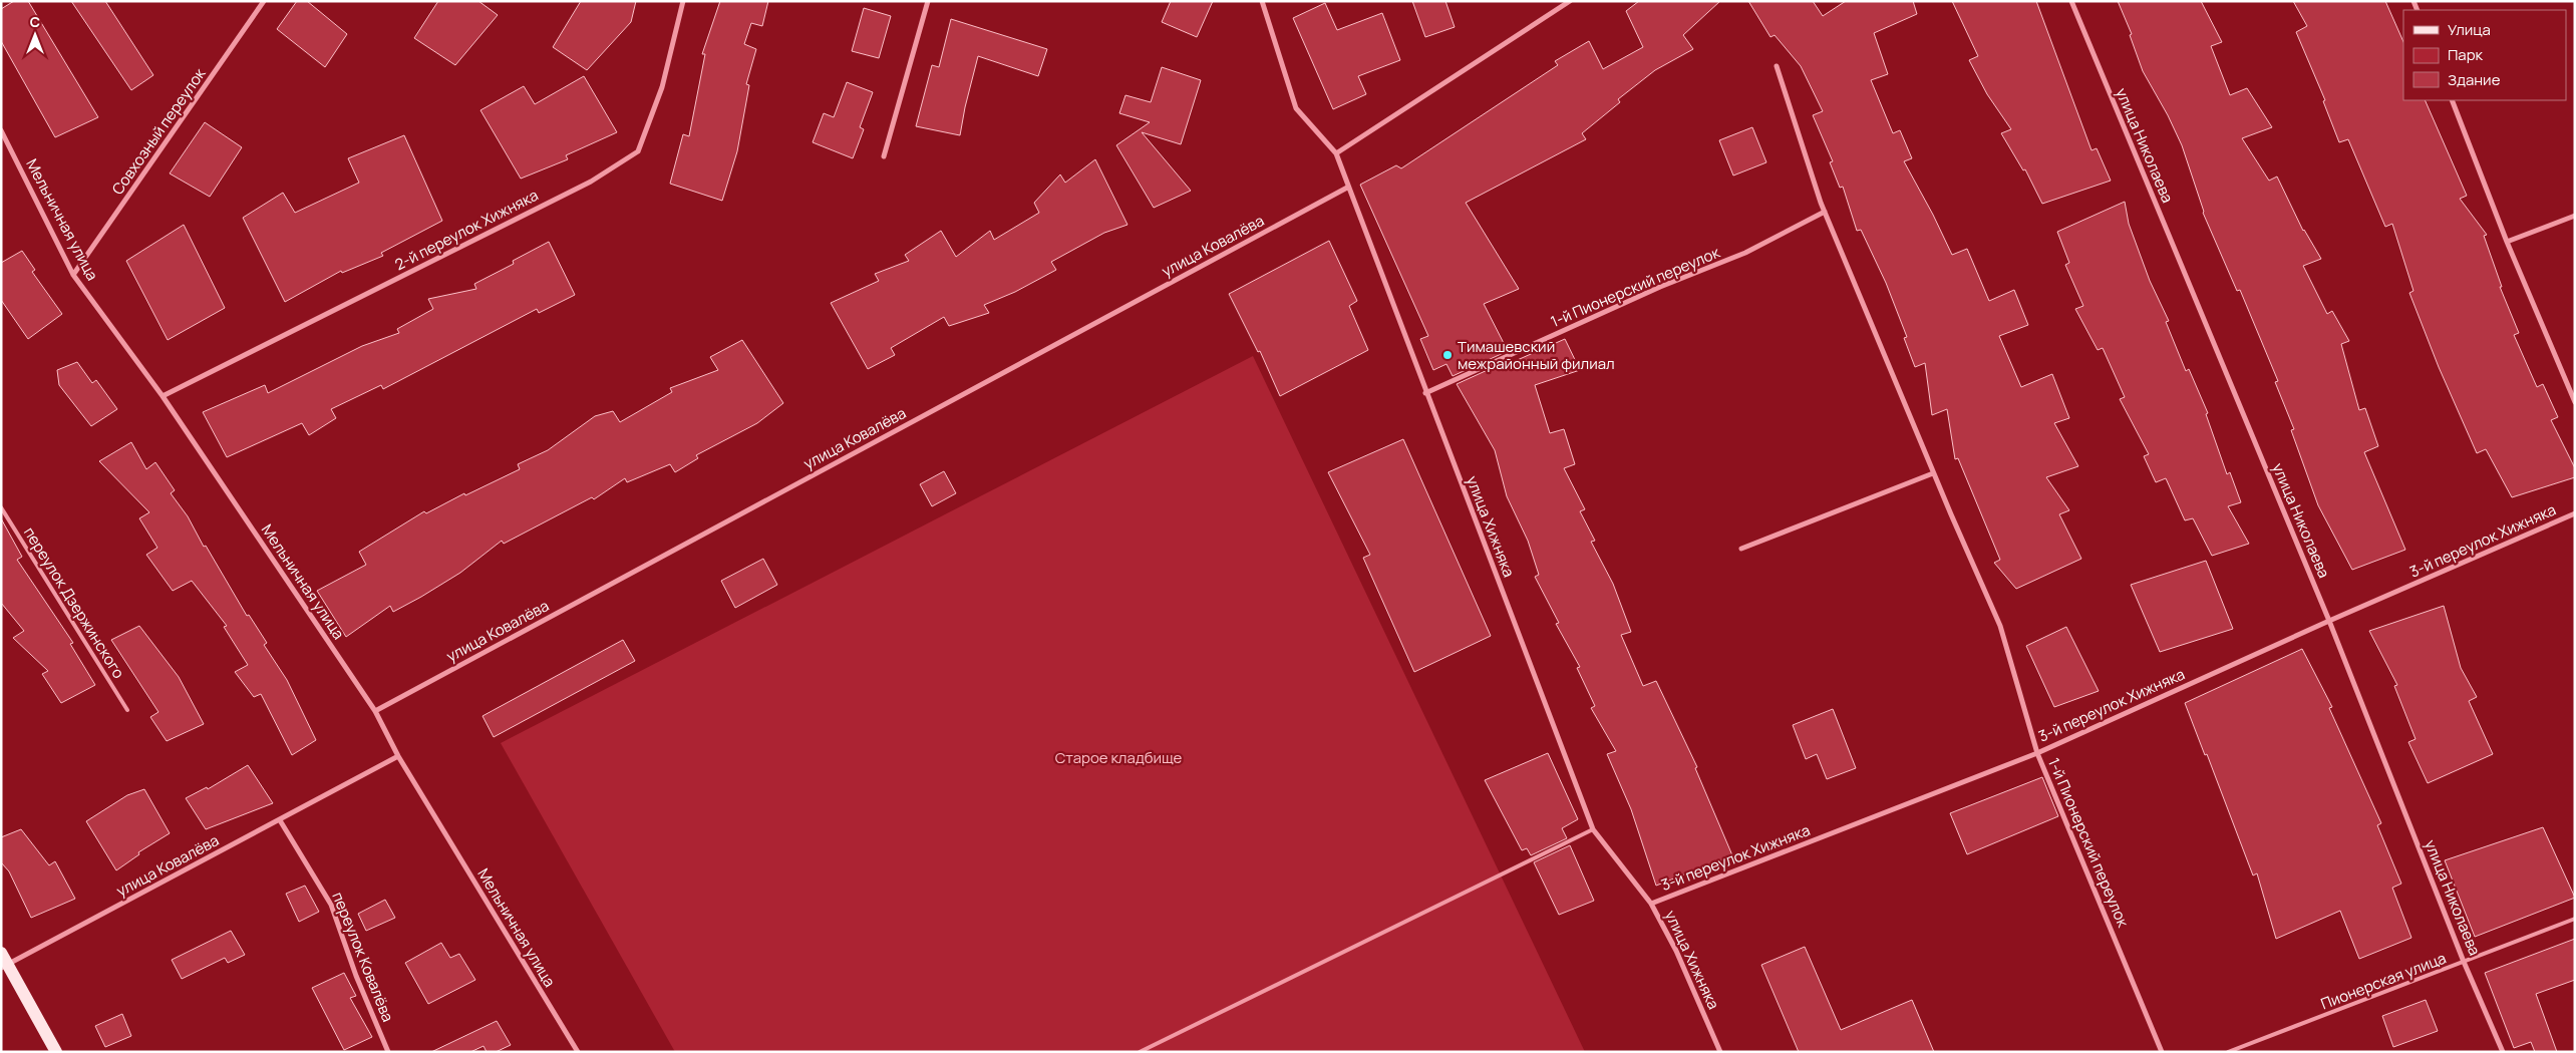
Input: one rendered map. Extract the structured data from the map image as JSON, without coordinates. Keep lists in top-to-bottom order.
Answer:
{
  "streets": {
    "street": [
      "Совхозный переулок",
      "улица Николаева",
      "Мельничная улица",
      "2-й переулок Хижняка",
      "улица Ковалёва",
      "1-й Пионерский переулок",
      "улица Хижняка",
      "3-й переулок Хижняка",
      "переулок Ковалёва"
    ],
    "lane": ["переулок Дзержинского", "Пионерская улица"]
  },
  "crossings": [
    ["Совхозный переулок", "Мельничная улица"],
    ["улица Николаева", "3-й переулок Хижняка"],
    ["улица Николаева", "Пионерская улица"],
    ["Мельничная улица", "2-й переулок Хижняка"],
    ["Мельничная улица", "улица Ковалёва"],
    ["улица Ковалёва", "улица Хижняка"],
    ["улица Ковалёва", "переулок Ковалёва"],
    ["1-й Пионерский переулок", "улица Хижняка"],
    ["1-й Пионерский переулок", "3-й переулок Хижняка"],
    ["улица Хижняка", "3-й переулок Хижняка"]
  ],
  "parks": ["Старое кладбище"],
  "places": ["Тимашевский межрайонный филиал"],
  "legend": ["Улица", "Парк", "Здание"],
  "north": "top"
}
